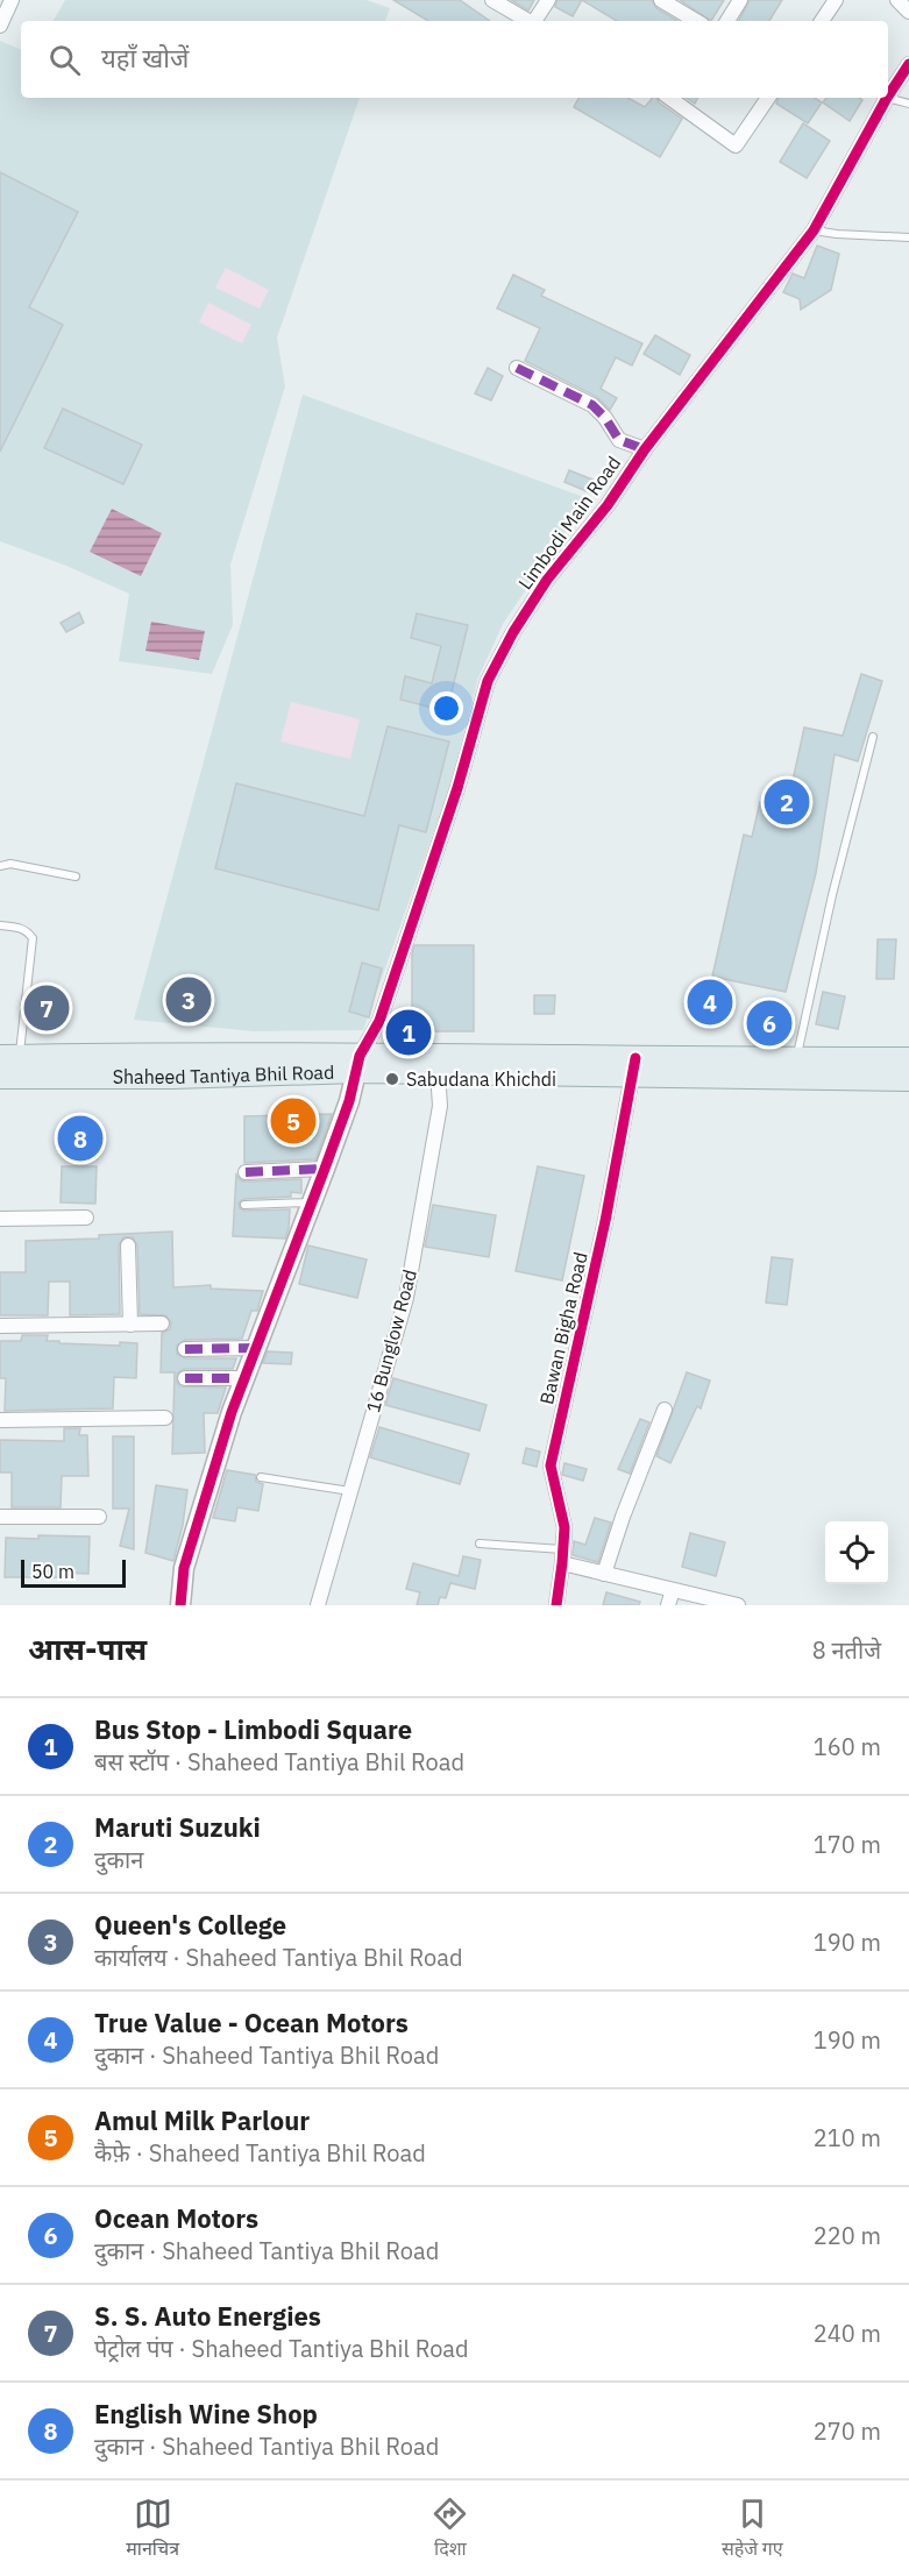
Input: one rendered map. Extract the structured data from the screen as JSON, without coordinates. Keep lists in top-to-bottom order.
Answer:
{
  "streets": {
    "main road": ["Shaheed Tantiya Bhil Road"],
    "street": ["Limbodi Main Road", "Bawan Bigha Road", "16 Bunglow Road"]
  },
  "crossings": [
    ["Limbodi Main Road", "Shaheed Tantiya Bhil Road"],
    ["Shaheed Tantiya Bhil Road", "Bawan Bigha Road"],
    ["Shaheed Tantiya Bhil Road", "16 Bunglow Road"]
  ],
  "places": ["Sabudana Khichdi"],
  "scale_bar": "50 m",
  "page": {
    "search": "यहाँ खोजें",
    "pins": [
      "2",
      "3",
      "4",
      "7",
      "6",
      "1",
      "5",
      "8"
    ],
    "scale": "50 m",
    "heading": ["आस-पास", "8 नतीजे"],
    "list": [
      {
        "mark": "1",
        "name": "Bus Stop - Limbodi Square",
        "note": "बस स्टॉप · Shaheed Tantiya Bhil Road",
        "value": "160 m"
      },
      {
        "mark": "2",
        "name": "Maruti Suzuki",
        "note": "दुकान",
        "value": "170 m"
      },
      {
        "mark": "3",
        "name": "Queen's College",
        "note": "कार्यालय · Shaheed Tantiya Bhil Road",
        "value": "190 m"
      },
      {
        "mark": "4",
        "name": "True Value - Ocean Motors",
        "note": "दुकान · Shaheed Tantiya Bhil Road",
        "value": "190 m"
      },
      {
        "mark": "5",
        "name": "Amul Milk Parlour",
        "note": "कैफ़े · Shaheed Tantiya Bhil Road",
        "value": "210 m"
      },
      {
        "mark": "6",
        "name": "Ocean Motors",
        "note": "दुकान · Shaheed Tantiya Bhil Road",
        "value": "220 m"
      },
      {
        "mark": "7",
        "name": "S. S. Auto Energies",
        "note": "पेट्रोल पंप · Shaheed Tantiya Bhil Road",
        "value": "240 m"
      },
      {
        "mark": "8",
        "name": "English Wine Shop",
        "note": "दुकान · Shaheed Tantiya Bhil Road",
        "value": "270 m"
      }
    ],
    "nav": ["मानचित्र", "दिशा", "सहेजे गए"]
  }
}
